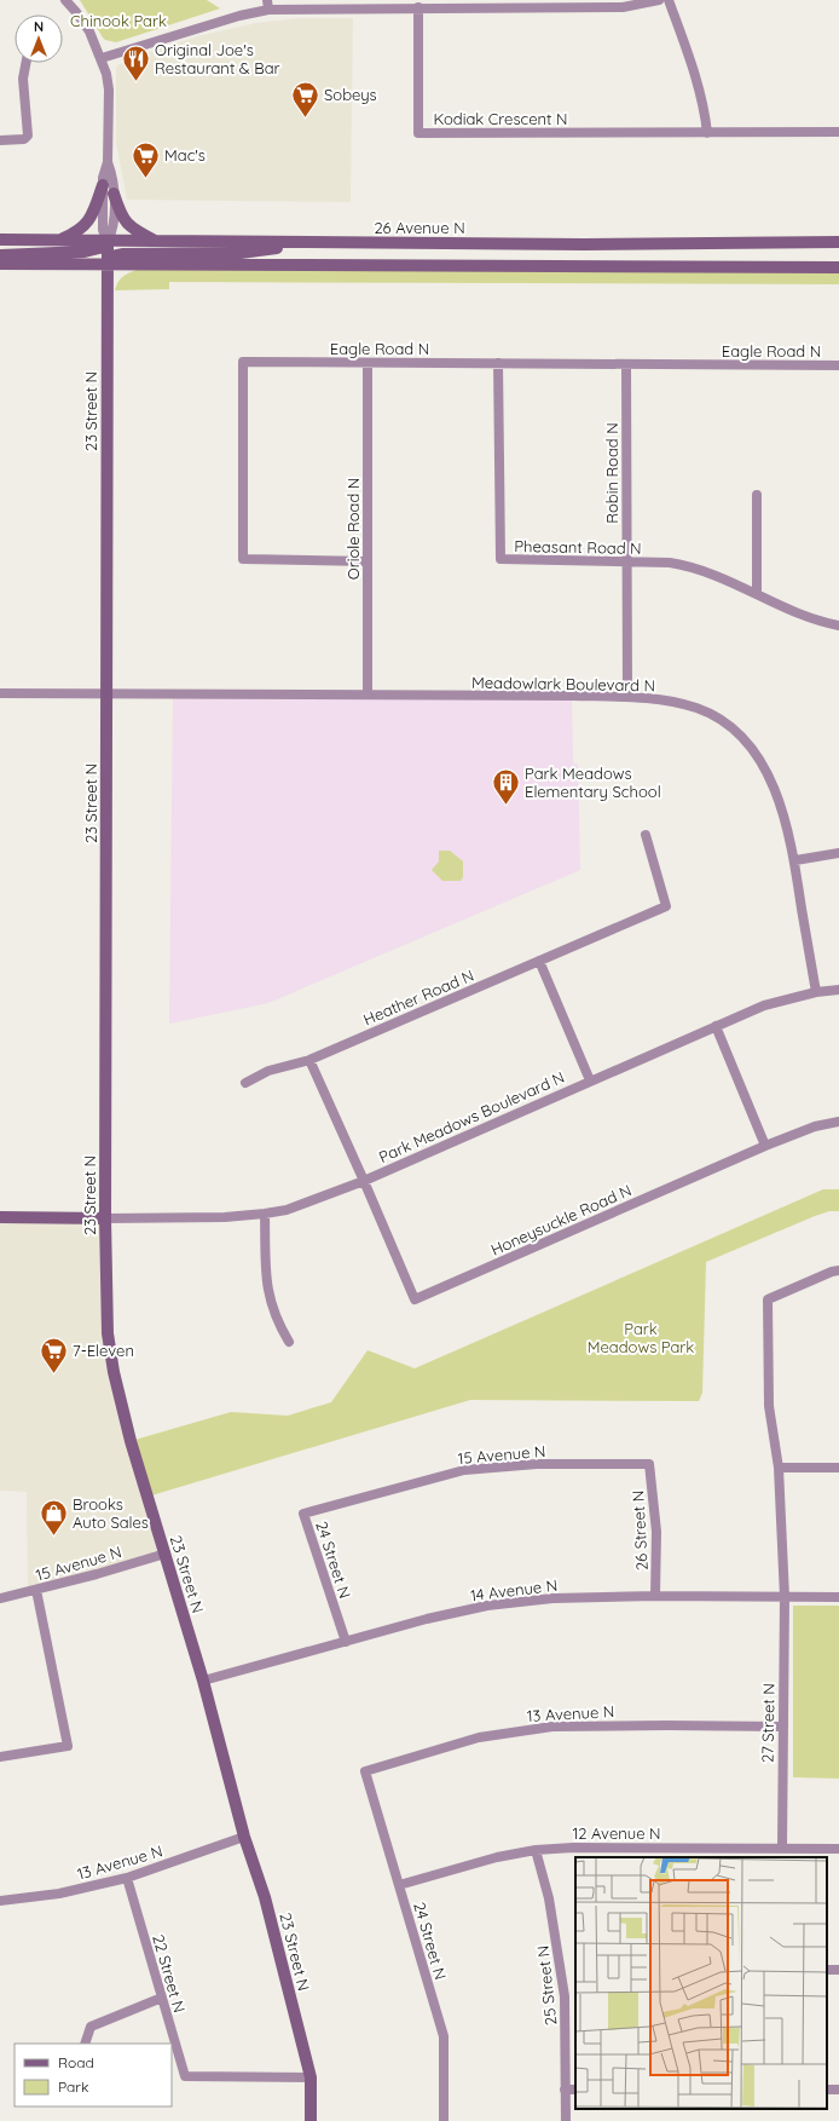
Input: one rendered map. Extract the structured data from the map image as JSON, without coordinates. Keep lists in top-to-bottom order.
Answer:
{
  "streets": {
    "main road": ["26 Avenue N", "23 Street N"],
    "street": [
      "Kodiak Crescent N",
      "Eagle Road N",
      "Robin Road N",
      "Oriole Road N",
      "Pheasant Road N",
      "Meadowlark Boulevard N",
      "Heather Road N",
      "Park Meadows Boulevard N",
      "Honeysuckle Road N",
      "15 Avenue N",
      "26 Street N",
      "24 Street N",
      "14 Avenue N",
      "13 Avenue N",
      "27 Street N",
      "12 Avenue N",
      "22 Street N",
      "25 Street N"
    ]
  },
  "crossings": [
    ["26 Avenue N", "23 Street N"],
    ["Eagle Road N", "Robin Road N"],
    ["Eagle Road N", "Oriole Road N"],
    ["Eagle Road N", "Pheasant Road N"],
    ["23 Street N", "Meadowlark Boulevard N"],
    ["23 Street N", "Park Meadows Boulevard N"],
    ["23 Street N", "15 Avenue N"],
    ["23 Street N", "14 Avenue N"],
    ["23 Street N", "13 Avenue N"],
    ["23 Street N", "22 Street N"],
    ["Robin Road N", "Pheasant Road N"],
    ["Robin Road N", "Meadowlark Boulevard N"],
    ["Oriole Road N", "Meadowlark Boulevard N"],
    ["Meadowlark Boulevard N", "Park Meadows Boulevard N"],
    ["Park Meadows Boulevard N", "Honeysuckle Road N"],
    ["15 Avenue N", "26 Street N"],
    ["15 Avenue N", "24 Street N"],
    ["26 Street N", "14 Avenue N"],
    ["24 Street N", "14 Avenue N"],
    ["24 Street N", "13 Avenue N"],
    ["24 Street N", "12 Avenue N"],
    ["14 Avenue N", "27 Street N"],
    ["13 Avenue N", "27 Street N"],
    ["13 Avenue N", "22 Street N"],
    ["27 Street N", "12 Avenue N"],
    ["12 Avenue N", "25 Street N"]
  ],
  "parks": ["Chinook Park", "Park Meadows Park"],
  "places": {
    "restaurant": ["Original Joe's Restaurant & Bar"],
    "supermarket": ["Sobeys", "Mac's", "7-Eleven"],
    "building": ["Park Meadows Elementary School"],
    "shop": ["Brooks Auto Sales"]
  },
  "legend": ["Road", "Park"],
  "north": "top"
}
